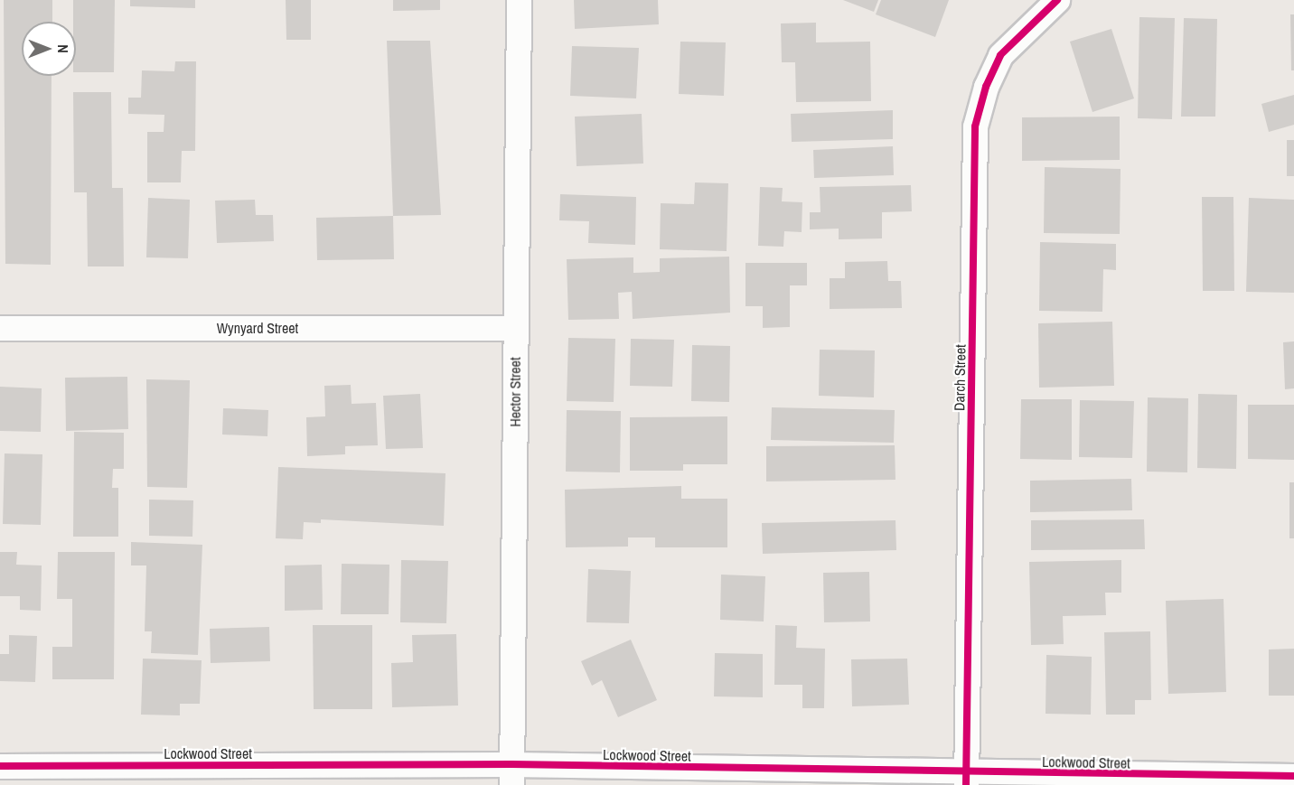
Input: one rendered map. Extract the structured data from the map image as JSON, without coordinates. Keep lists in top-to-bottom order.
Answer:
{
  "streets": {
    "street": [
      "Wynyard Street",
      "Darch Street",
      "Hector Street",
      "Lockwood Street"
    ]
  },
  "crossings": [
    ["Wynyard Street", "Hector Street"],
    ["Darch Street", "Lockwood Street"],
    ["Hector Street", "Lockwood Street"]
  ],
  "north": "right"
}
